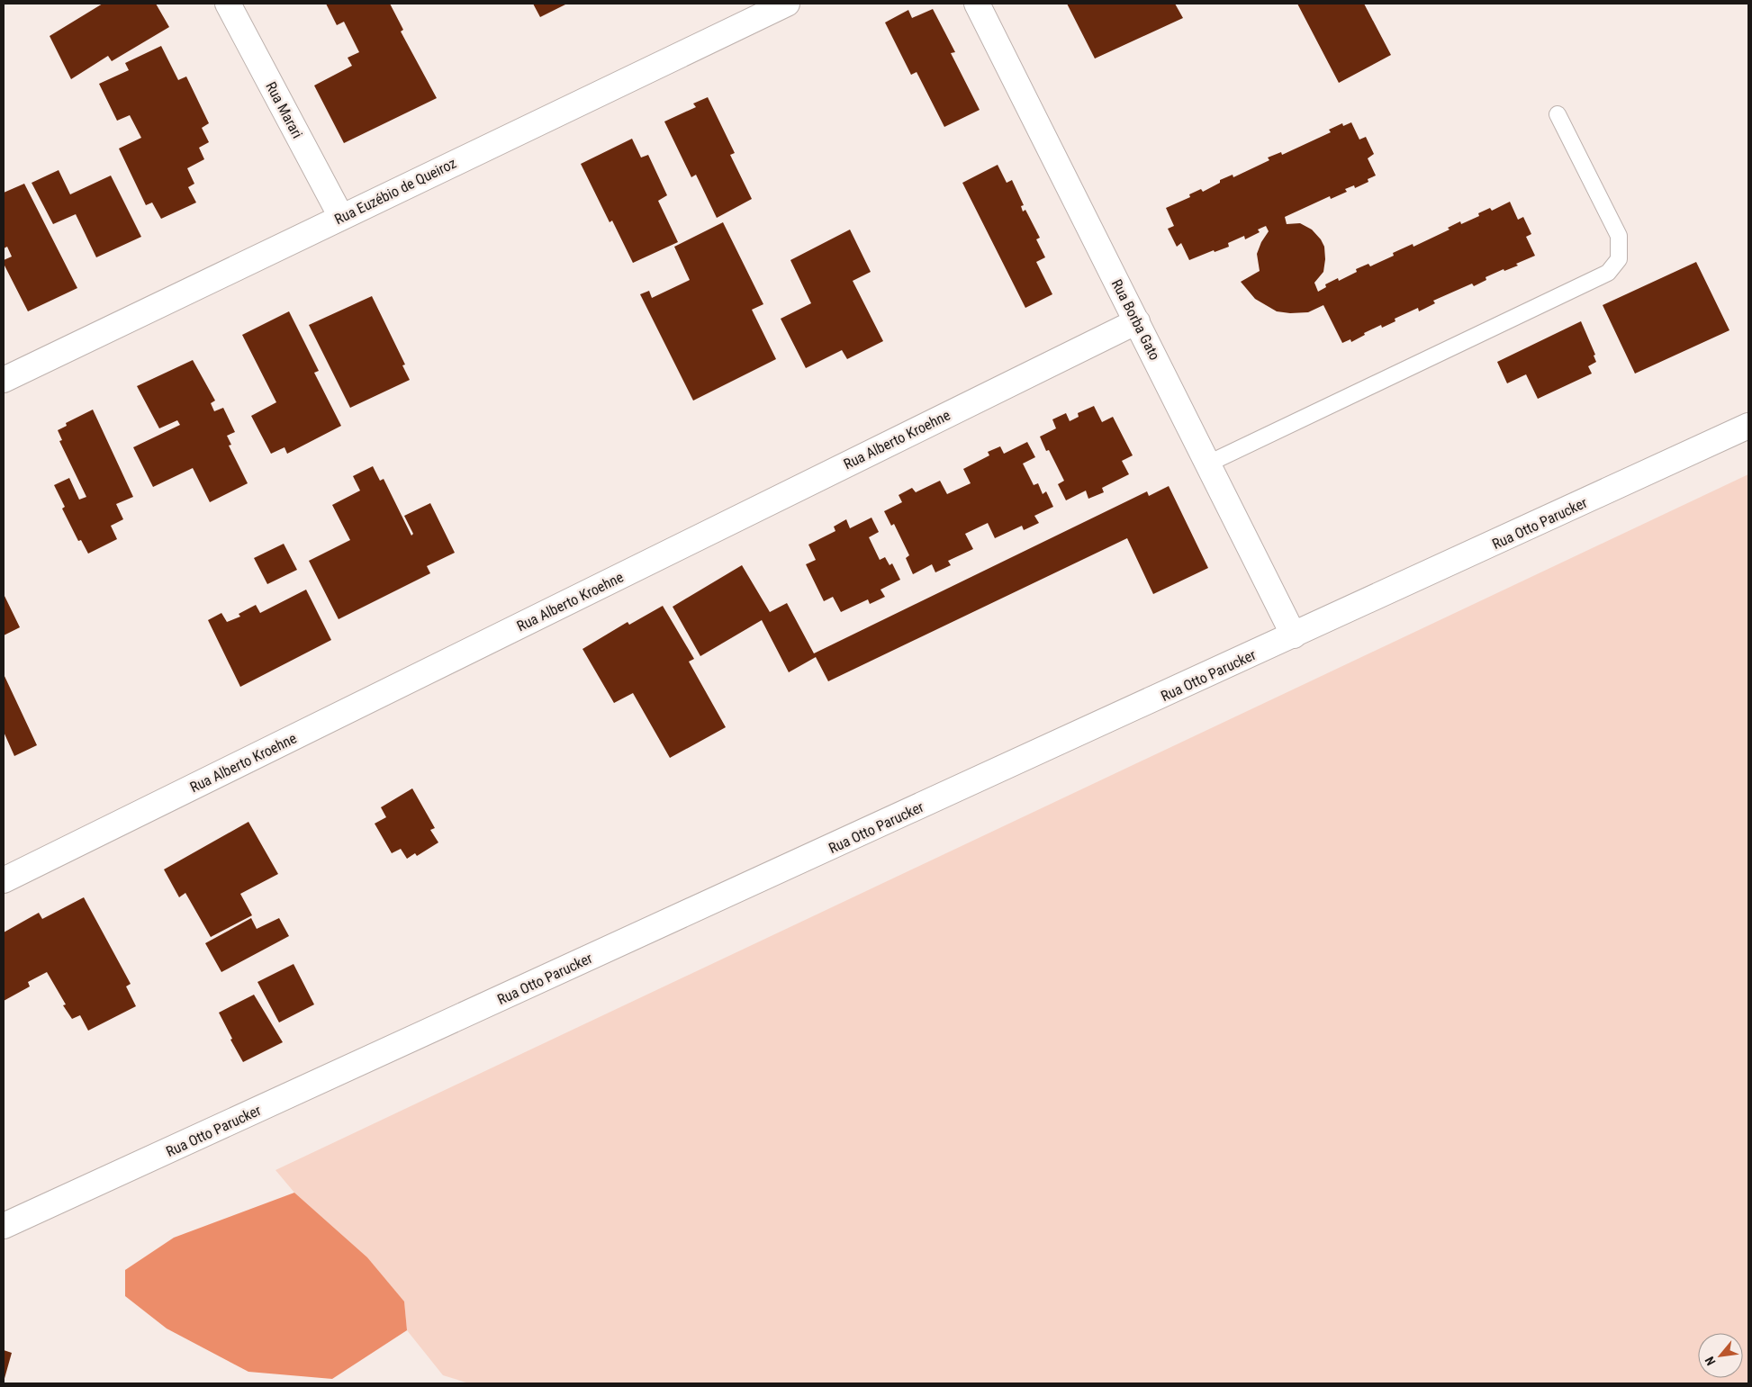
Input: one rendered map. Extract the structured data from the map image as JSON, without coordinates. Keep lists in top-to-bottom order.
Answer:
{
  "streets": {
    "street": [
      "Rua Marari",
      "Rua Euzébio de Queiroz",
      "Rua Borba Gato",
      "Rua Alberto Kroehne",
      "Rua Otto Parucker"
    ]
  },
  "crossings": [
    ["Rua Marari", "Rua Euzébio de Queiroz"],
    ["Rua Borba Gato", "Rua Alberto Kroehne"],
    ["Rua Borba Gato", "Rua Otto Parucker"]
  ],
  "north": "bottom left"
}
